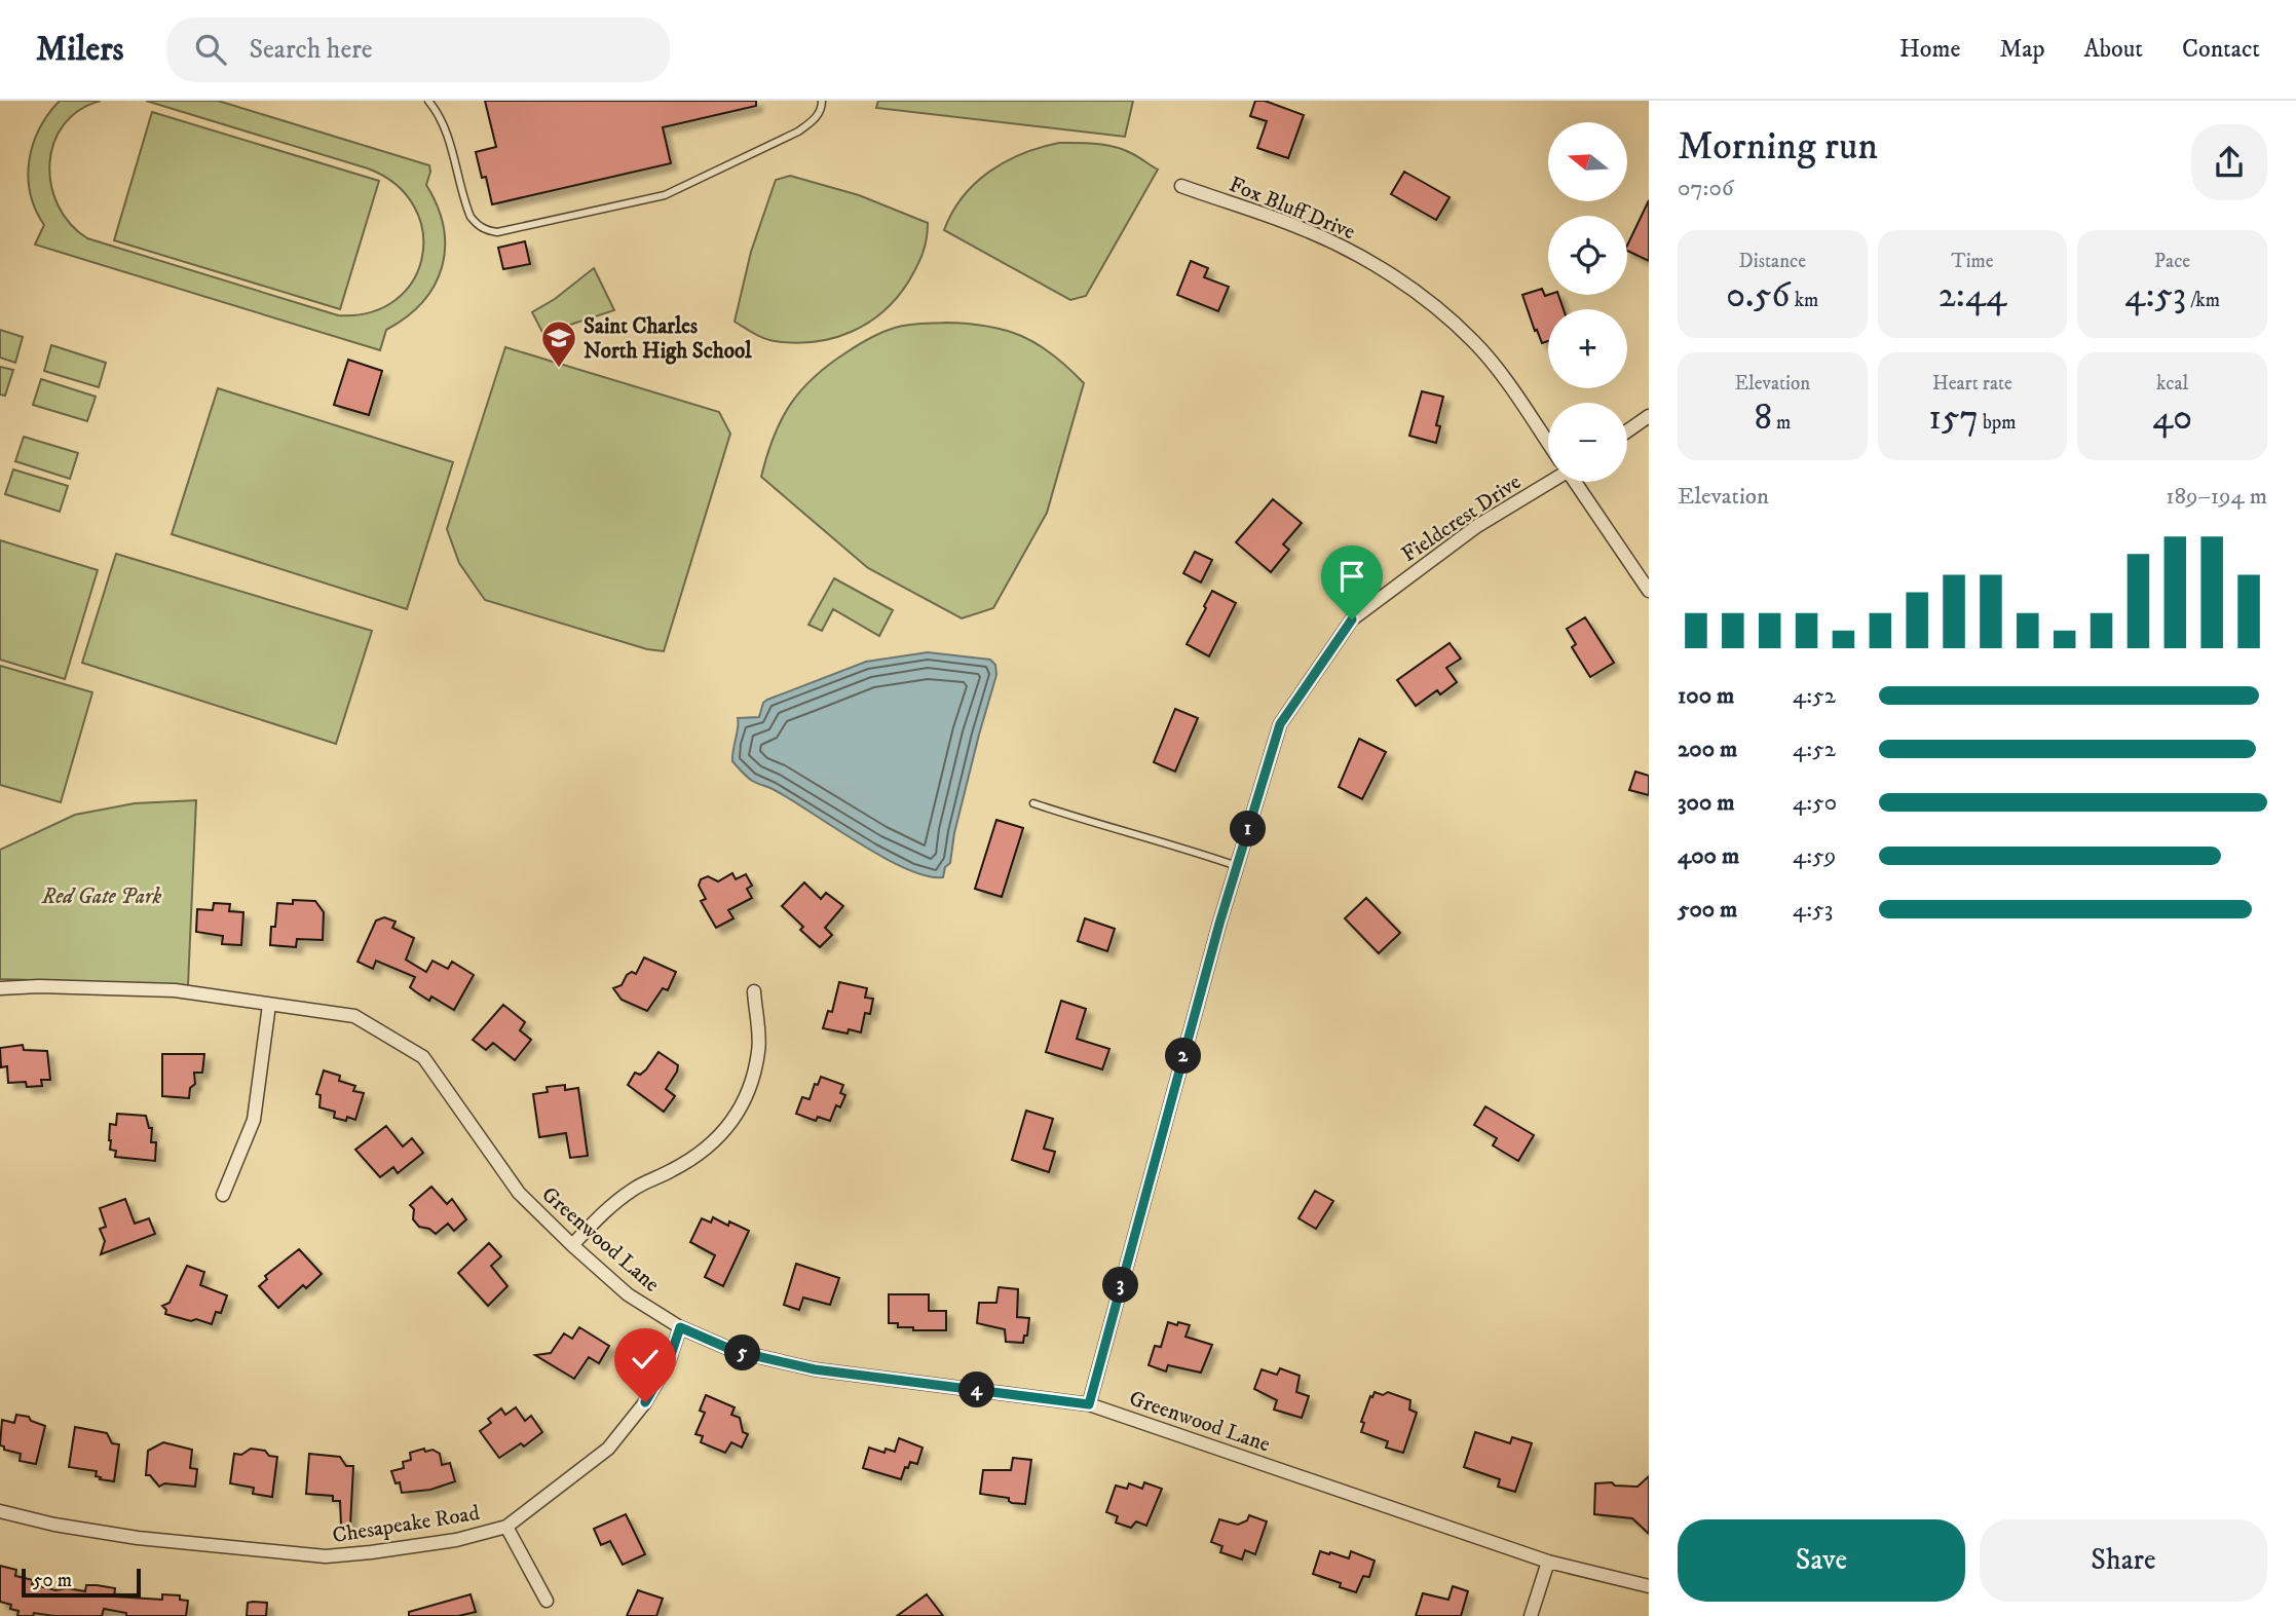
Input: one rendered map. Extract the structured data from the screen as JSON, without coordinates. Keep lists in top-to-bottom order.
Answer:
{
  "streets": {
    "street": [
      "Fox Bluff Drive",
      "Fieldcrest Drive",
      "Greenwood Lane",
      "Chesapeake Road"
    ]
  },
  "crossings": [
    ["Fieldcrest Drive", "Greenwood Lane"],
    ["Greenwood Lane", "Chesapeake Road"]
  ],
  "parks": ["Red Gate Park"],
  "places": {
    "school or university": ["Saint Charles North High School"]
  },
  "scale_bar": "50 m",
  "north": "left",
  "page": {
    "header": "Milers",
    "search": "Search here",
    "nav": [
      "Home",
      "Map",
      "About",
      "Contact"
    ],
    "heading": ["Morning run", "07:06"],
    "map_buttons": ["+", "−"],
    "stats": [
      ["Distance", "0.56 km"],
      ["Time", "2:44"],
      ["Pace", "4:53 /km"],
      ["Elevation", "8 m"],
      ["Heart rate", "157 bpm"],
      ["kcal", "40"]
    ],
    "chart": ["Elevation", "189–194 m"],
    "list": [
      {
        "name": "100 m",
        "note": "4:52"
      },
      {
        "name": "200 m",
        "note": "4:52"
      },
      {
        "name": "300 m",
        "note": "4:50"
      },
      {
        "name": "400 m",
        "note": "4:59"
      },
      {
        "name": "500 m",
        "note": "4:53"
      }
    ],
    "pins": [
      "1",
      "2",
      "3",
      "5",
      "4"
    ],
    "buttons": ["Save", "Share"],
    "scale": "50 m"
  }
}
